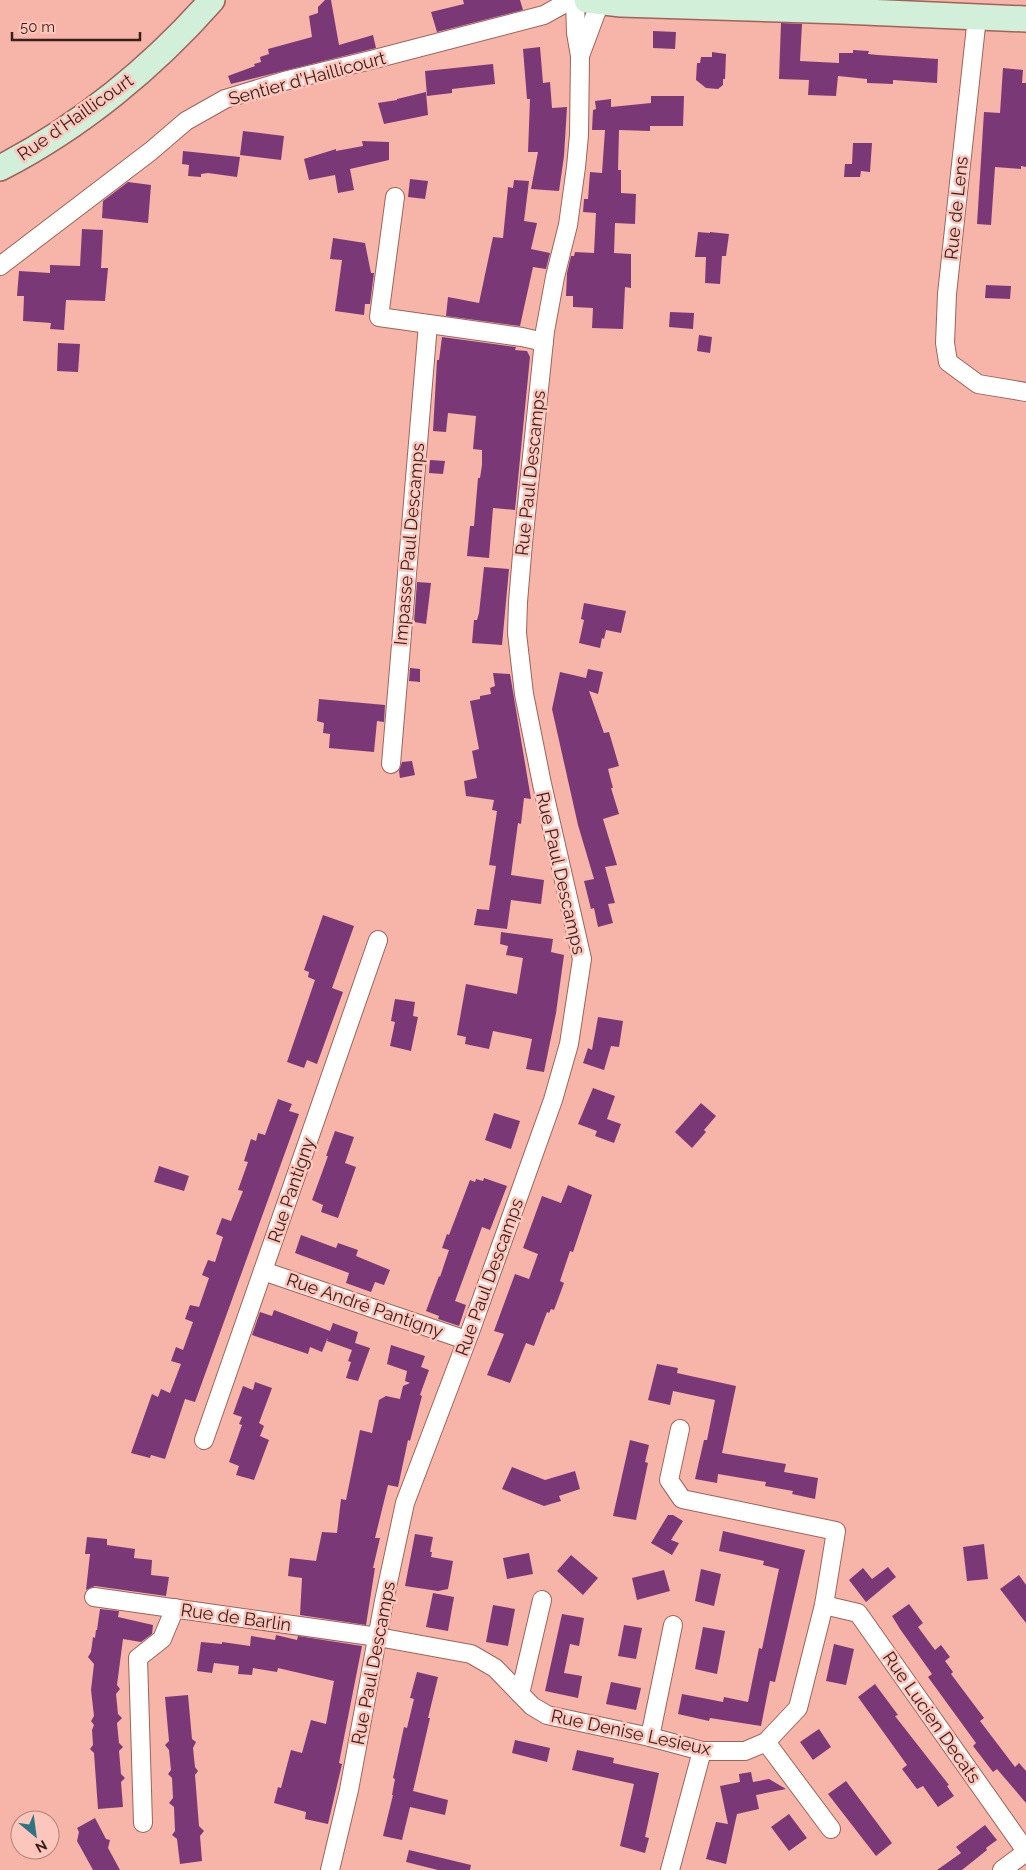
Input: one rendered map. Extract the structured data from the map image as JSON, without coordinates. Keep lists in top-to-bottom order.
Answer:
{
  "streets": {
    "street": [
      "Sentier d'Haillicourt",
      "Rue d'Haillicourt",
      "Rue de Lens",
      "Rue Paul Descamps",
      "Impasse Paul Descamps",
      "Rue Pantigny",
      "Rue André Pantigny",
      "Rue de Barlin",
      "Rue Lucien Decats",
      "Rue Denise Lesieux"
    ]
  },
  "crossings": [
    ["Rue Paul Descamps", "Rue André Pantigny"],
    ["Rue Paul Descamps", "Rue de Barlin"],
    ["Rue Paul Descamps", "Rue Denise Lesieux"],
    ["Rue Pantigny", "Rue André Pantigny"],
    ["Rue de Barlin", "Rue Denise Lesieux"],
    ["Rue Lucien Decats", "Rue Denise Lesieux"]
  ],
  "scale_bar": "50 m",
  "north": "bottom right"
}
